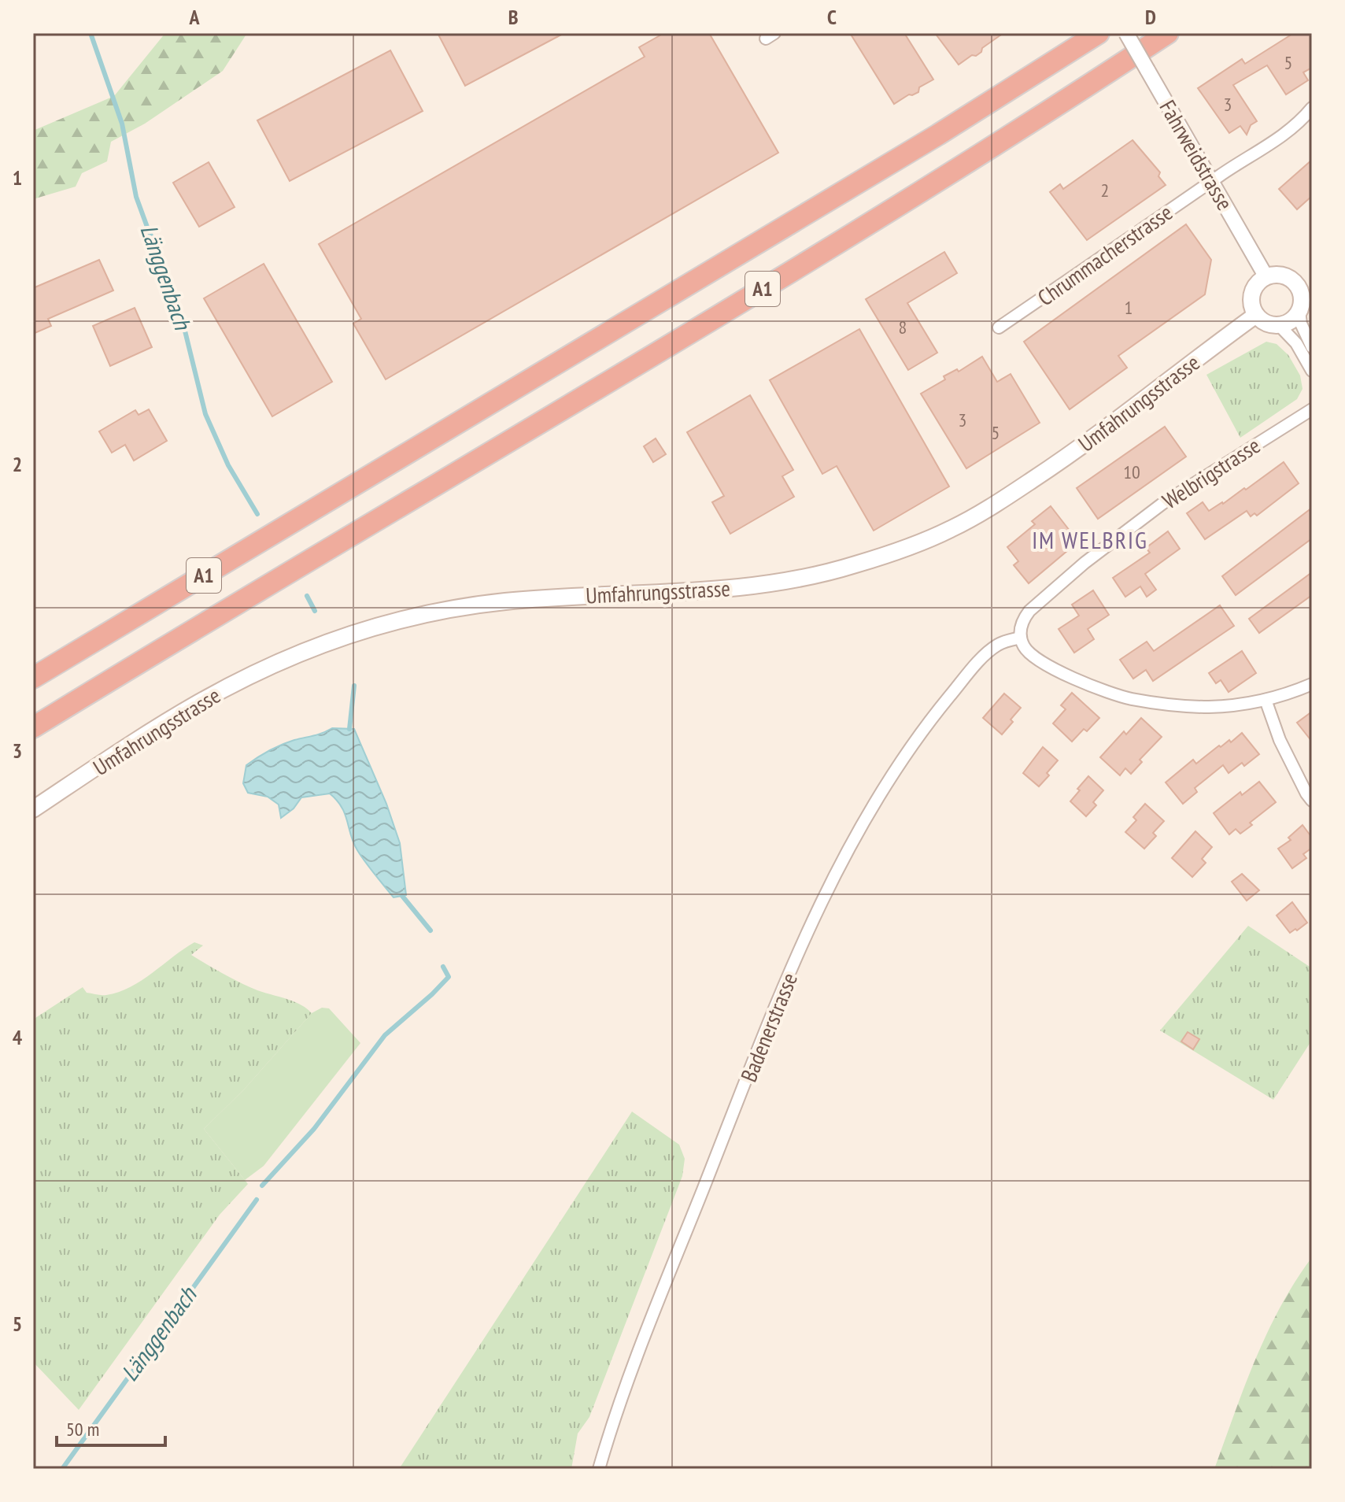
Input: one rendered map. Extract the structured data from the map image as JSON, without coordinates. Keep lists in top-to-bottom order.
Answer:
{
  "streets": {
    "highway": ["A1"],
    "main road": ["Umfahrungsstrasse"],
    "street": [
      "Fahrweidstrasse",
      "Chrummacherstrasse",
      "Welbrigstrasse",
      "Badenerstrasse"
    ]
  },
  "crossings": [
    ["Fahrweidstrasse", "Chrummacherstrasse"],
    ["Fahrweidstrasse", "Umfahrungsstrasse"],
    ["Welbrigstrasse", "Badenerstrasse"]
  ],
  "districts": ["IM WELBRIG"],
  "water": ["Länggenbach"],
  "house_numbers": [
    "5",
    "3",
    "2",
    "1",
    "8",
    "3",
    "5",
    "10"
  ],
  "scale_bar": "50 m",
  "grid": {
    "columns": [
      "A",
      "B",
      "C",
      "D"
    ],
    "rows": [
      "1",
      "2",
      "3",
      "4",
      "5"
    ]
  }
}
